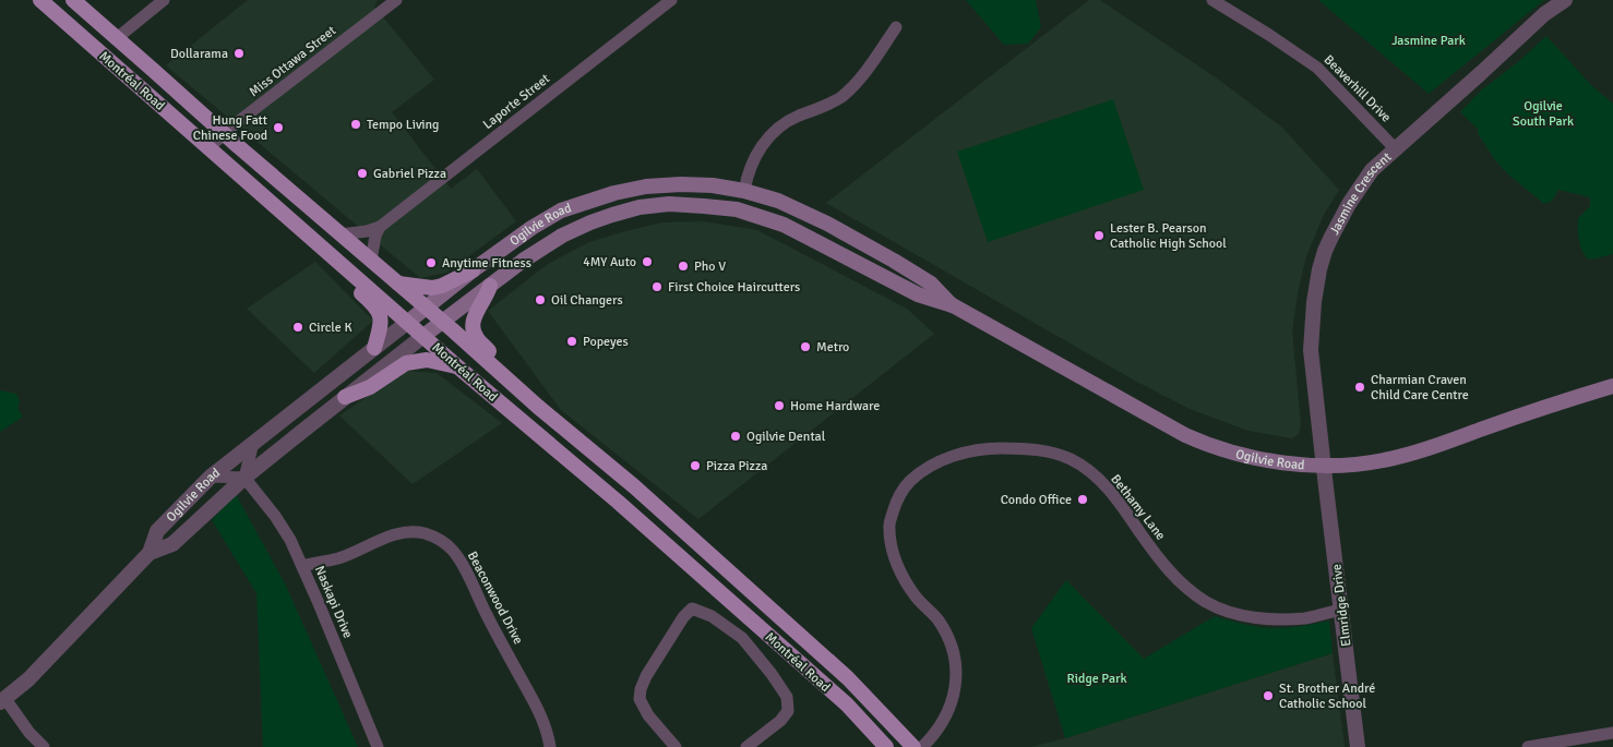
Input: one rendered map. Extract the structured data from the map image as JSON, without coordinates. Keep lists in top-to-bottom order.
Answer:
{
  "streets": {
    "main road": ["Montréal Road", "Ogilvie Road"],
    "street": [
      "Miss Ottawa Street",
      "Beaverhill Drive",
      "Laporte Street",
      "Jasmine Crescent",
      "Bethamy Lane",
      "Beaconwood Drive",
      "Naskapi Drive",
      "Elmridge Drive"
    ]
  },
  "crossings": [
    ["Miss Ottawa Street", "Montréal Road"],
    ["Montréal Road", "Laporte Street"],
    ["Montréal Road", "Ogilvie Road"],
    ["Beaverhill Drive", "Jasmine Crescent"],
    ["Jasmine Crescent", "Ogilvie Road"],
    ["Jasmine Crescent", "Elmridge Drive"],
    ["Ogilvie Road", "Naskapi Drive"],
    ["Ogilvie Road", "Elmridge Drive"],
    ["Bethamy Lane", "Elmridge Drive"],
    ["Beaconwood Drive", "Naskapi Drive"]
  ],
  "parks": ["Jasmine Park", "Ogilvie South Park", "Ridge Park"],
  "places": [
    "Dollarama",
    "Tempo Living",
    "Hung Fatt Chinese Food",
    "Gabriel Pizza",
    "Lester B. Pearson Catholic High School",
    "4MY Auto",
    "Anytime Fitness",
    "Pho V",
    "First Choice Haircutters",
    "Oil Changers",
    "Circle K",
    "Popeyes",
    "Metro",
    "Charmian Craven Child Care Centre",
    "Home Hardware",
    "Ogilvie Dental",
    "Pizza Pizza",
    "Condo Office",
    "St. Brother André Catholic School"
  ]
}
